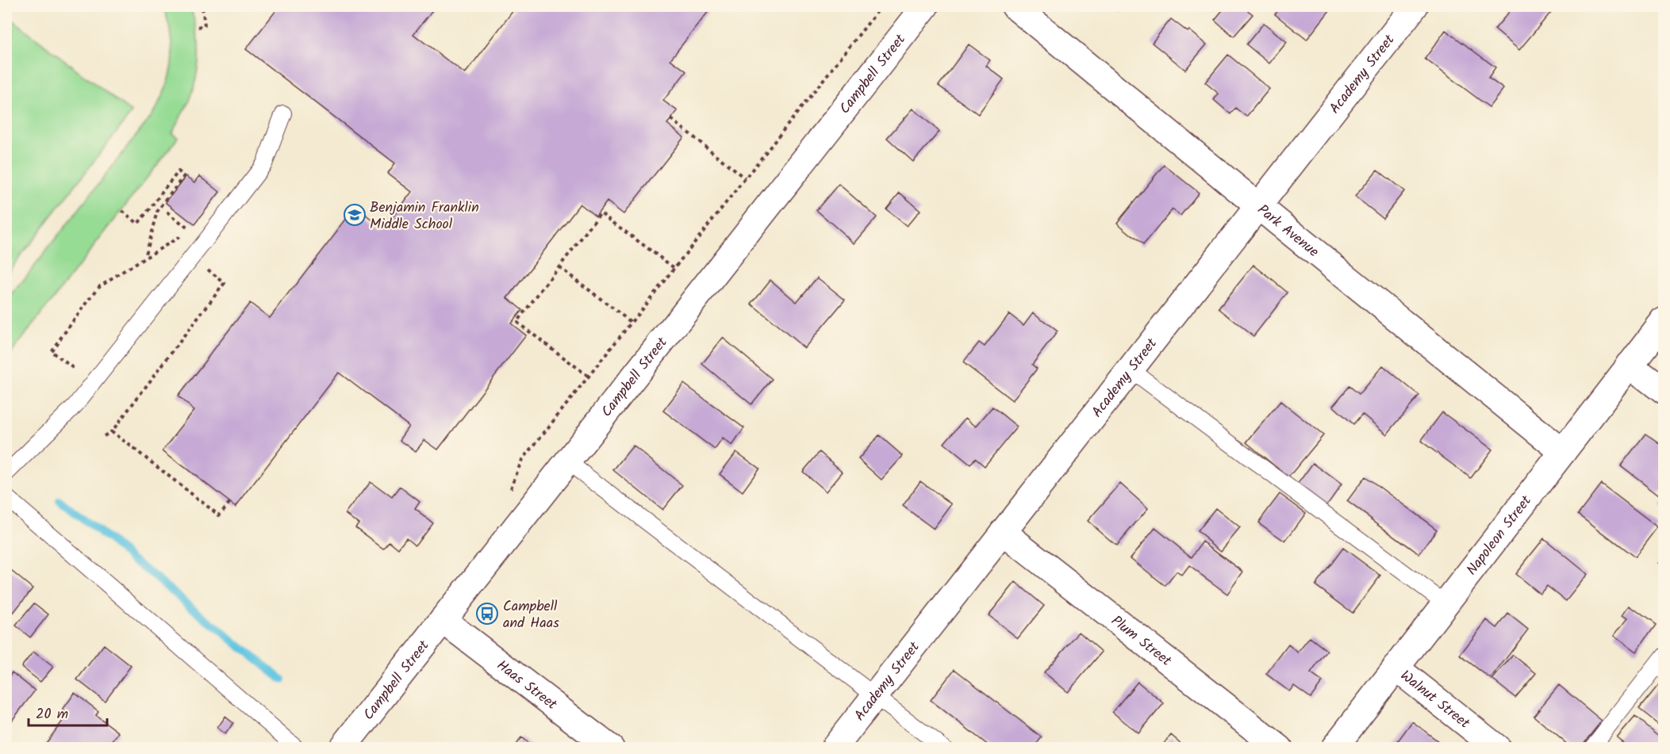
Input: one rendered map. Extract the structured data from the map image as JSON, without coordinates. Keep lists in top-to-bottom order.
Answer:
{
  "streets": {
    "street": [
      "Campbell Street",
      "Academy Street",
      "Park Avenue",
      "Napoleon Street",
      "Plum Street",
      "Haas Street",
      "Walnut Street"
    ]
  },
  "crossings": [
    ["Campbell Street", "Haas Street"],
    ["Academy Street", "Park Avenue"],
    ["Academy Street", "Plum Street"],
    ["Park Avenue", "Napoleon Street"],
    ["Napoleon Street", "Walnut Street"]
  ],
  "places": {
    "school or university": ["Benjamin Franklin Middle School"],
    "bus stop": ["Campbell and Haas"]
  },
  "scale_bar": "20 m"
}
